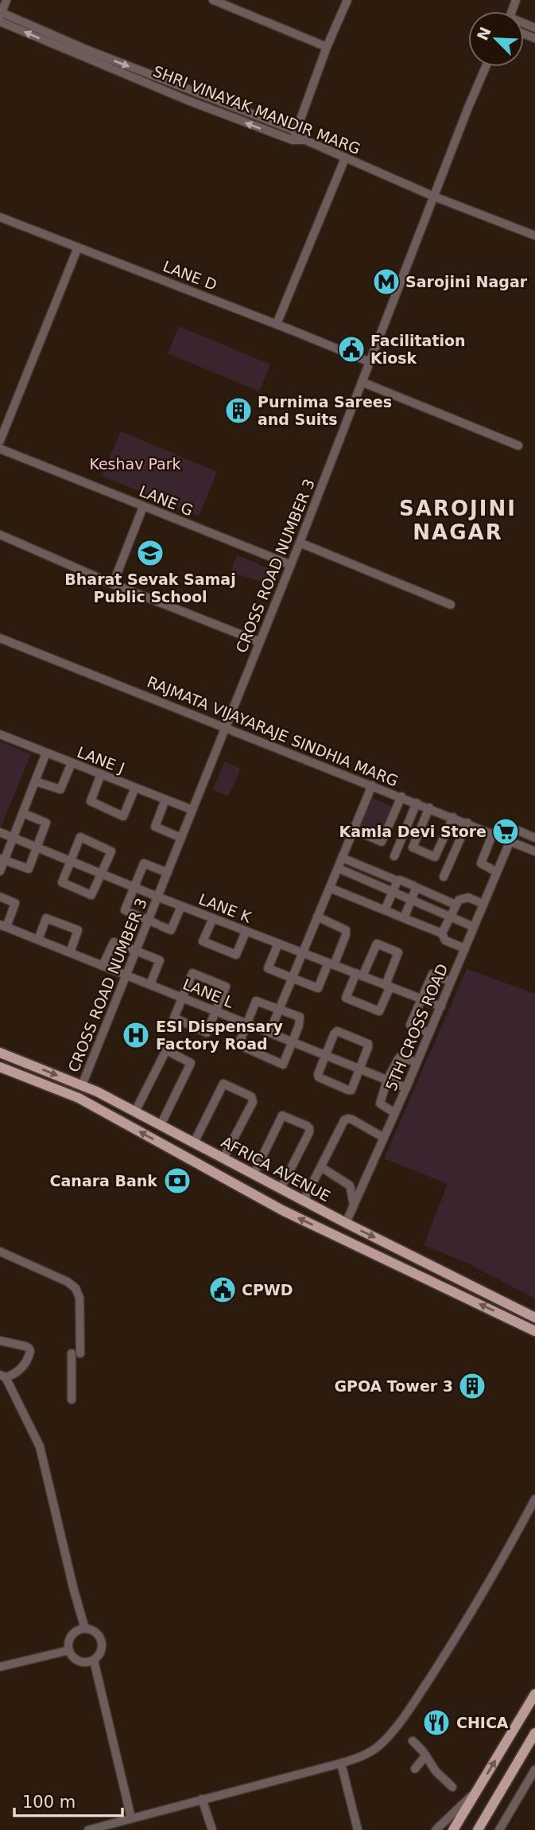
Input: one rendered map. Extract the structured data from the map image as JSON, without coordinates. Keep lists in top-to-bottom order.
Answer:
{
  "streets": {
    "main road": ["AFRICA AVENUE"],
    "street": [
      "SHRI VINAYAK MANDIR MARG",
      "LANE D",
      "LANE G",
      "CROSS ROAD NUMBER 3",
      "RAJMATA VIJAYARAJE SINDHIA MARG",
      "LANE J",
      "LANE K",
      "LANE L",
      "5TH CROSS ROAD"
    ]
  },
  "crossings": [
    ["SHRI VINAYAK MANDIR MARG", "CROSS ROAD NUMBER 3"],
    ["LANE D", "CROSS ROAD NUMBER 3"],
    ["LANE G", "CROSS ROAD NUMBER 3"],
    ["CROSS ROAD NUMBER 3", "RAJMATA VIJAYARAJE SINDHIA MARG"],
    ["CROSS ROAD NUMBER 3", "LANE J"],
    ["CROSS ROAD NUMBER 3", "LANE K"],
    ["CROSS ROAD NUMBER 3", "LANE L"],
    ["CROSS ROAD NUMBER 3", "AFRICA AVENUE"],
    ["RAJMATA VIJAYARAJE SINDHIA MARG", "5TH CROSS ROAD"],
    ["LANE K", "5TH CROSS ROAD"],
    ["LANE L", "5TH CROSS ROAD"],
    ["5TH CROSS ROAD", "AFRICA AVENUE"]
  ],
  "districts": ["SAROJINI NAGAR"],
  "parks": ["Keshav Park"],
  "places": {
    "metro station": ["Sarojini Nagar"],
    "public building": ["Facilitation Kiosk", "CPWD"],
    "building": ["Purnima Sarees and Suits", "GPOA Tower 3"],
    "school or university": ["Bharat Sevak Samaj Public School"],
    "supermarket": ["Kamla Devi Store"],
    "hospital": ["ESI Dispensary Factory Road"],
    "bank": ["Canara Bank"],
    "restaurant": ["CHICA"]
  },
  "scale_bar": "100 m",
  "north": "top left"
}
